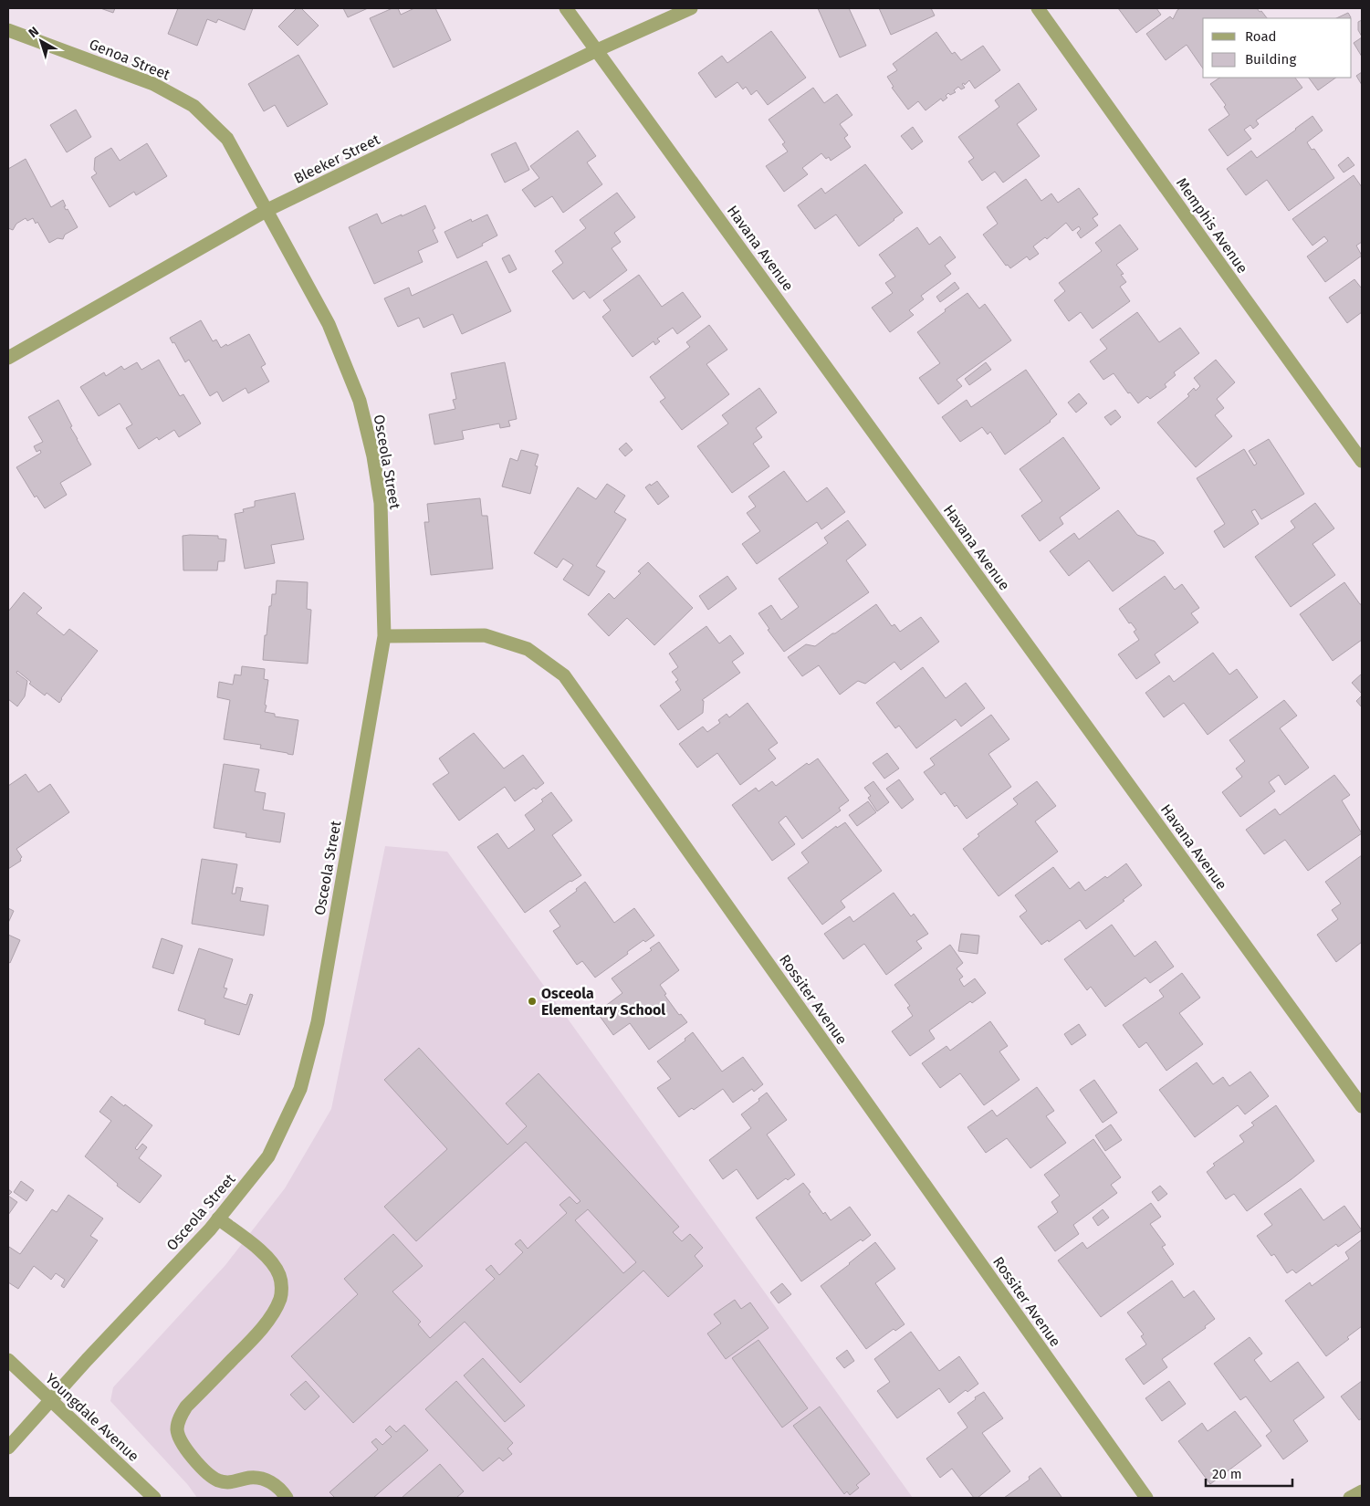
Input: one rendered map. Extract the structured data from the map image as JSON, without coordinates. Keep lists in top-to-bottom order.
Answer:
{
  "streets": {
    "street": [
      "Genoa Street",
      "Bleeker Street",
      "Memphis Avenue",
      "Havana Avenue",
      "Osceola Street",
      "Rossiter Avenue",
      "Youngdale Avenue"
    ]
  },
  "crossings": [
    ["Genoa Street", "Bleeker Street"],
    ["Genoa Street", "Osceola Street"],
    ["Bleeker Street", "Havana Avenue"],
    ["Bleeker Street", "Osceola Street"],
    ["Osceola Street", "Rossiter Avenue"],
    ["Osceola Street", "Youngdale Avenue"]
  ],
  "places": ["Osceola Elementary School"],
  "legend": ["Road", "Building"],
  "scale_bar": "20 m",
  "north": "top left"
}
